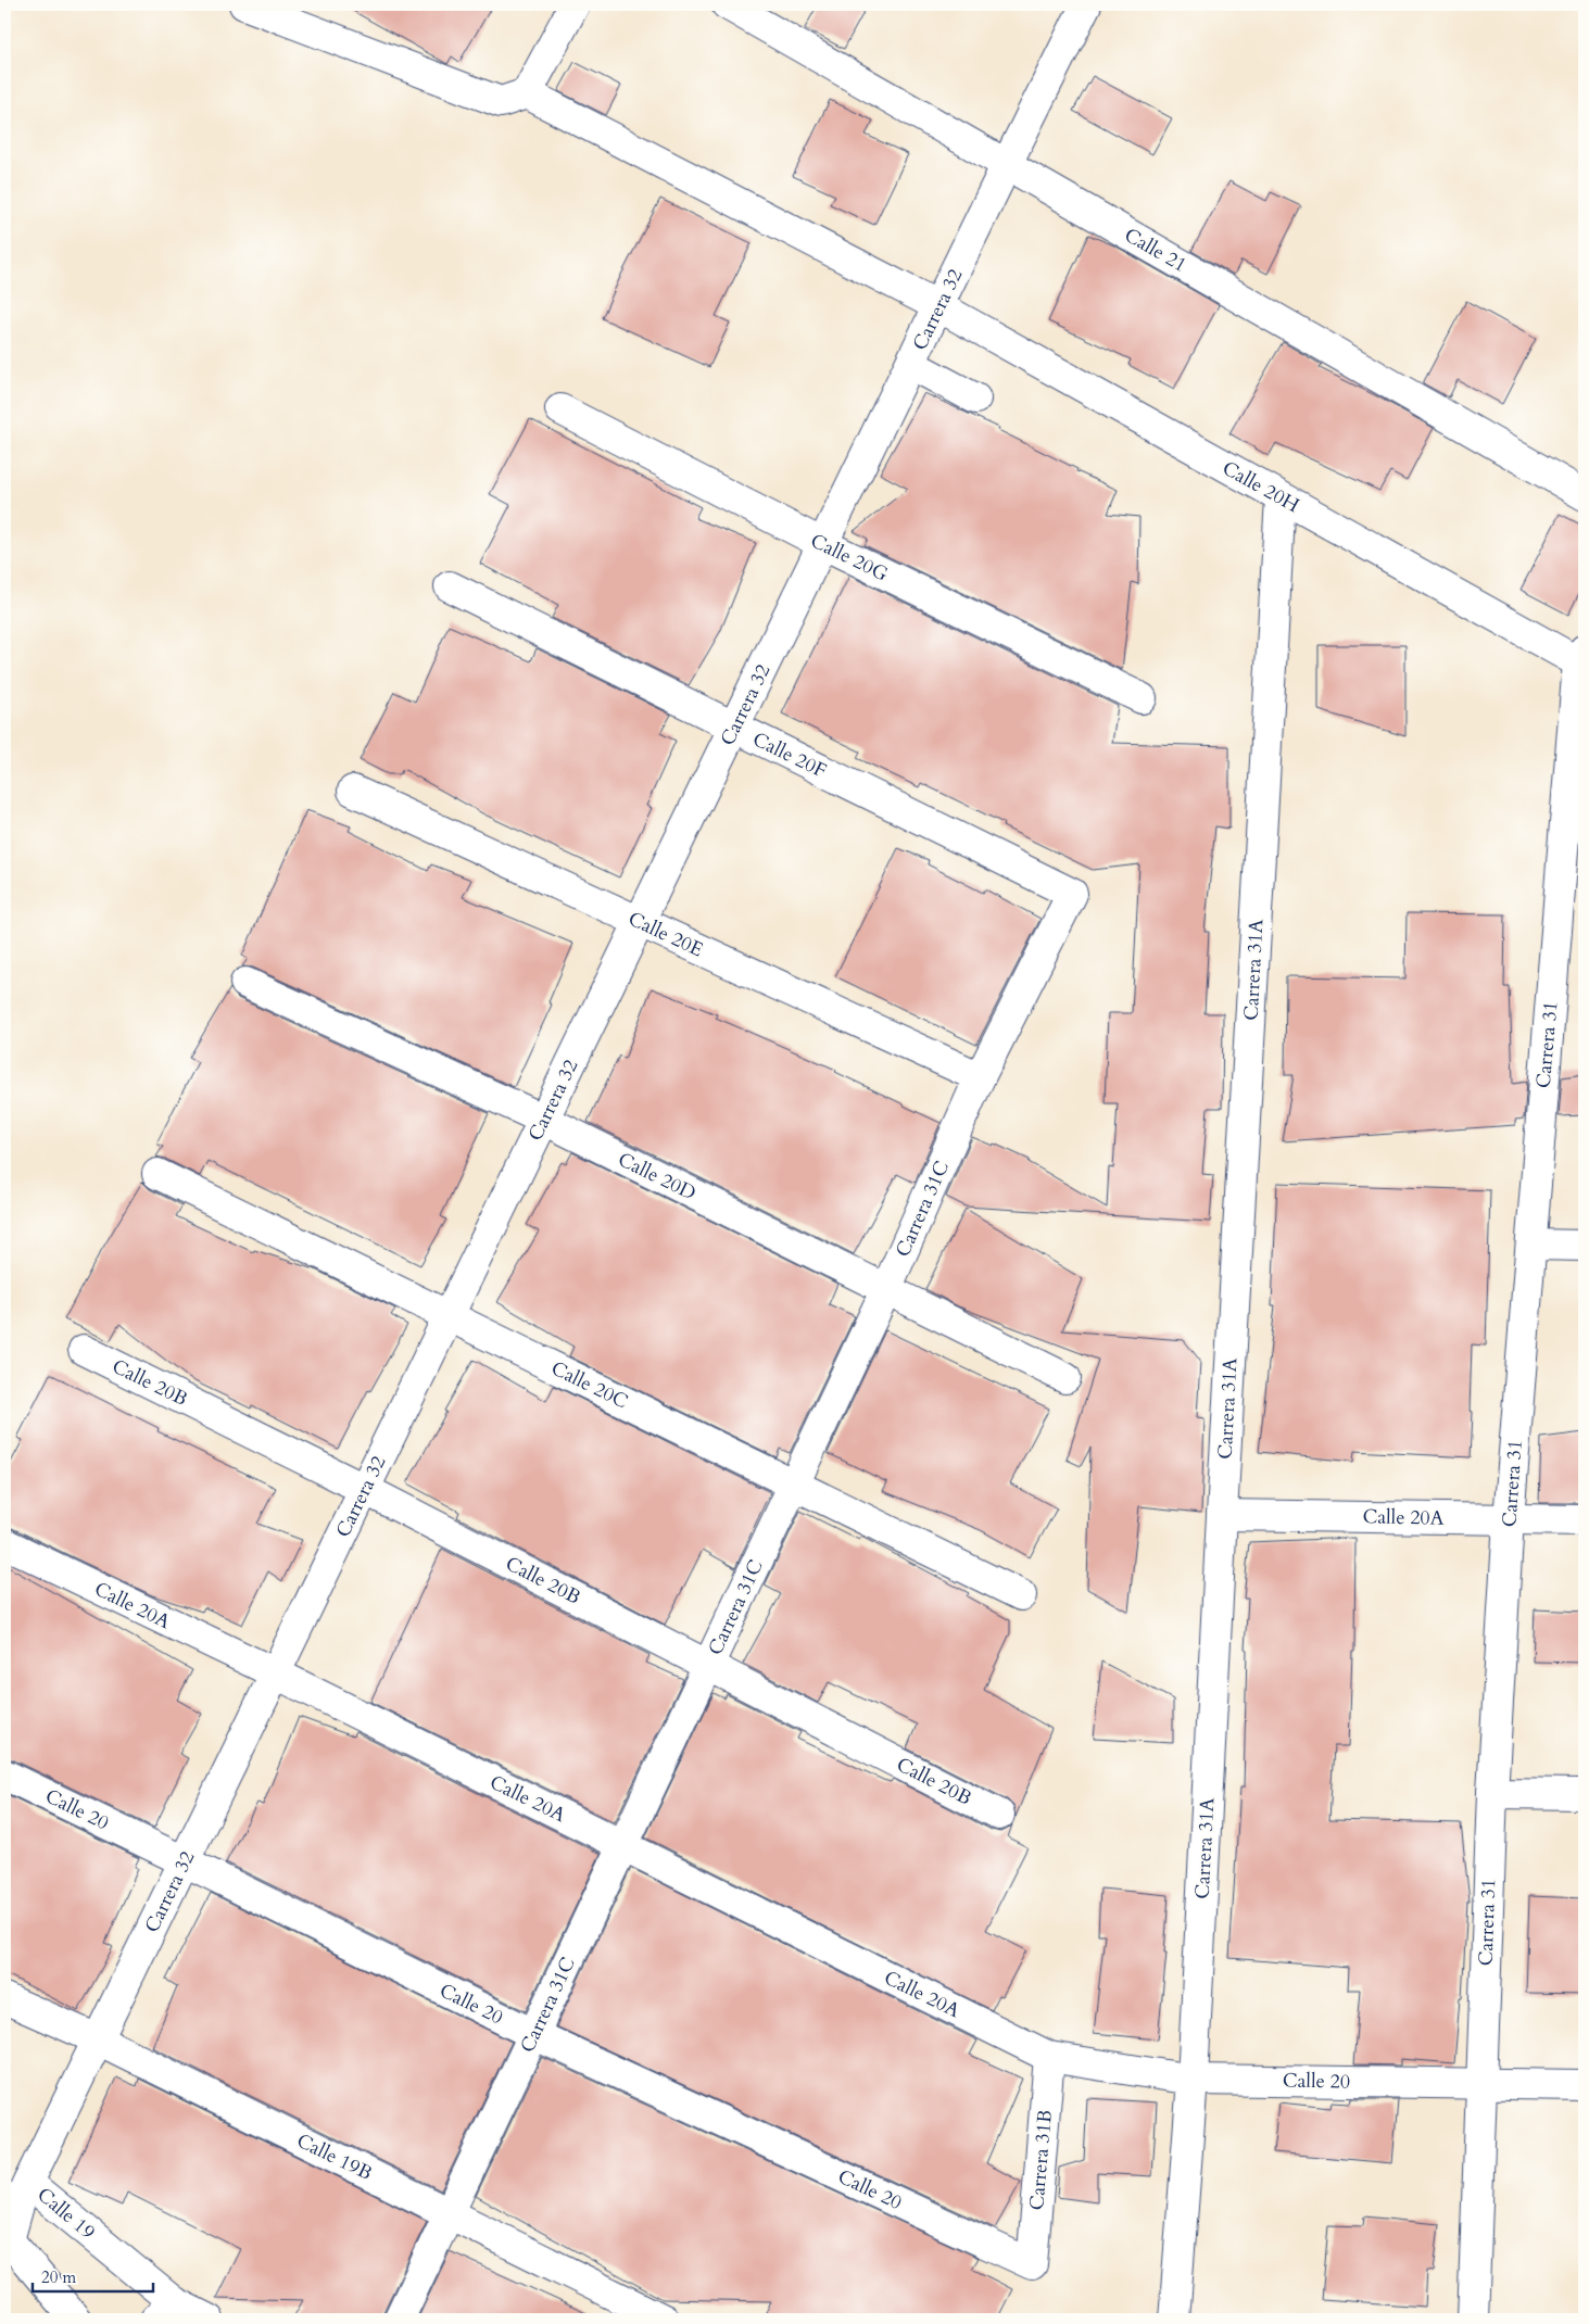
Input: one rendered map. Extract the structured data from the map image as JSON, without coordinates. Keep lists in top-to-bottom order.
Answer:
{
  "streets": {
    "street": [
      "Calle 21",
      "Carrera 32",
      "Calle 20H",
      "Calle 20G",
      "Calle 20F",
      "Calle 20E",
      "Carrera 31A",
      "Carrera 31",
      "Calle 20D",
      "Carrera 31C",
      "Calle 20B",
      "Calle 20C",
      "Calle 20A",
      "Calle 20",
      "Calle 19B",
      "Carrera 31B",
      "Calle 19"
    ]
  },
  "crossings": [
    ["Calle 21", "Carrera 32"],
    ["Carrera 32", "Calle 20H"],
    ["Carrera 32", "Calle 20G"],
    ["Carrera 32", "Calle 20F"],
    ["Carrera 32", "Calle 20E"],
    ["Carrera 32", "Calle 20D"],
    ["Carrera 32", "Calle 20B"],
    ["Carrera 32", "Calle 20C"],
    ["Carrera 32", "Calle 20A"],
    ["Carrera 32", "Calle 20"],
    ["Carrera 32", "Calle 19B"],
    ["Carrera 32", "Calle 19"],
    ["Calle 20H", "Carrera 31A"],
    ["Calle 20H", "Carrera 31"],
    ["Calle 20F", "Carrera 31C"],
    ["Calle 20E", "Carrera 31C"],
    ["Carrera 31A", "Calle 20A"],
    ["Carrera 31A", "Calle 20"],
    ["Carrera 31", "Calle 20A"],
    ["Carrera 31", "Calle 20"],
    ["Calle 20D", "Carrera 31C"],
    ["Carrera 31C", "Calle 20B"],
    ["Carrera 31C", "Calle 20C"],
    ["Carrera 31C", "Calle 20A"],
    ["Carrera 31C", "Calle 20"],
    ["Carrera 31C", "Calle 19B"],
    ["Calle 20A", "Calle 20"],
    ["Calle 20A", "Carrera 31B"],
    ["Calle 20", "Carrera 31B"]
  ],
  "scale_bar": "20 m"
}
